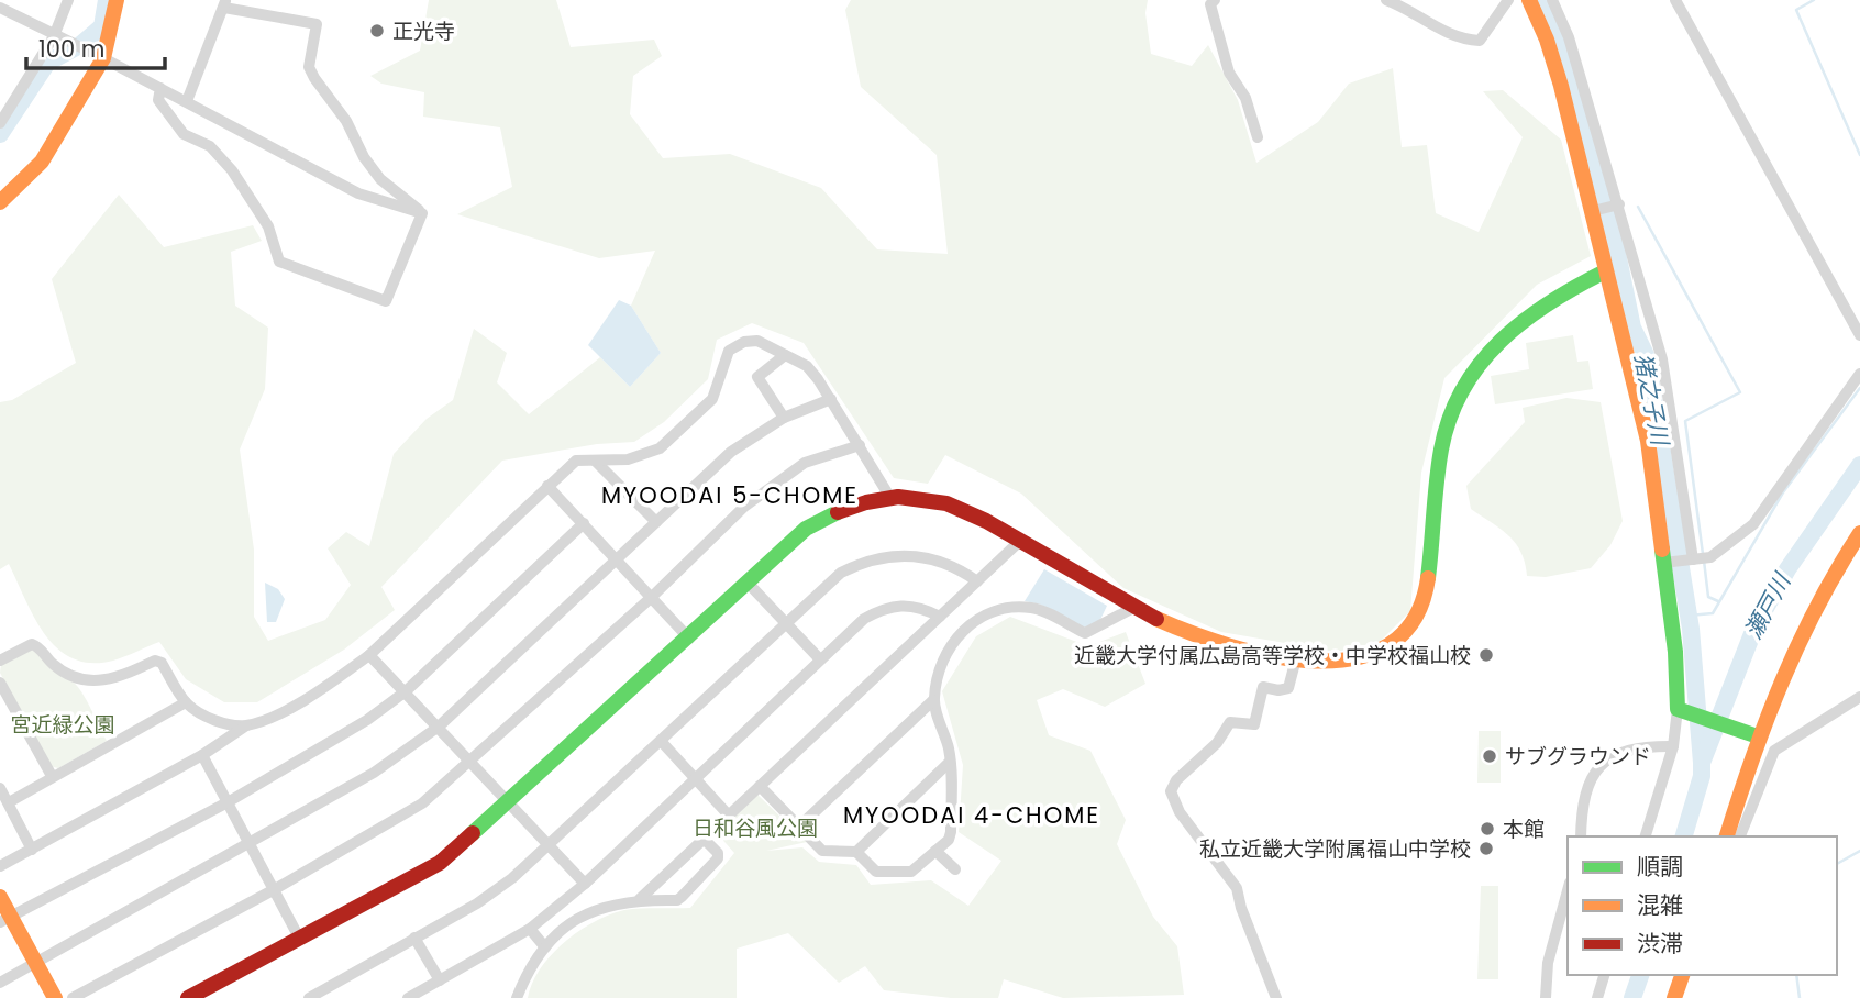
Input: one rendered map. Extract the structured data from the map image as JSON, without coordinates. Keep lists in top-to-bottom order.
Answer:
{
  "districts": ["MYOODAI 5-CHOME", "MYOODAI 4-CHOME"],
  "water": ["猪之子川", "瀬戸川"],
  "parks": ["宮近緑公園", "日和谷風公園"],
  "places": [
    "正光寺",
    "近畿大学付属広島高等学校・中学校福山校",
    "サブグラウンド",
    "本館",
    "私立近畿大学附属福山中学校"
  ],
  "legend": ["順調", "混雑", "渋滞"],
  "scale_bar": "100 m"
}
